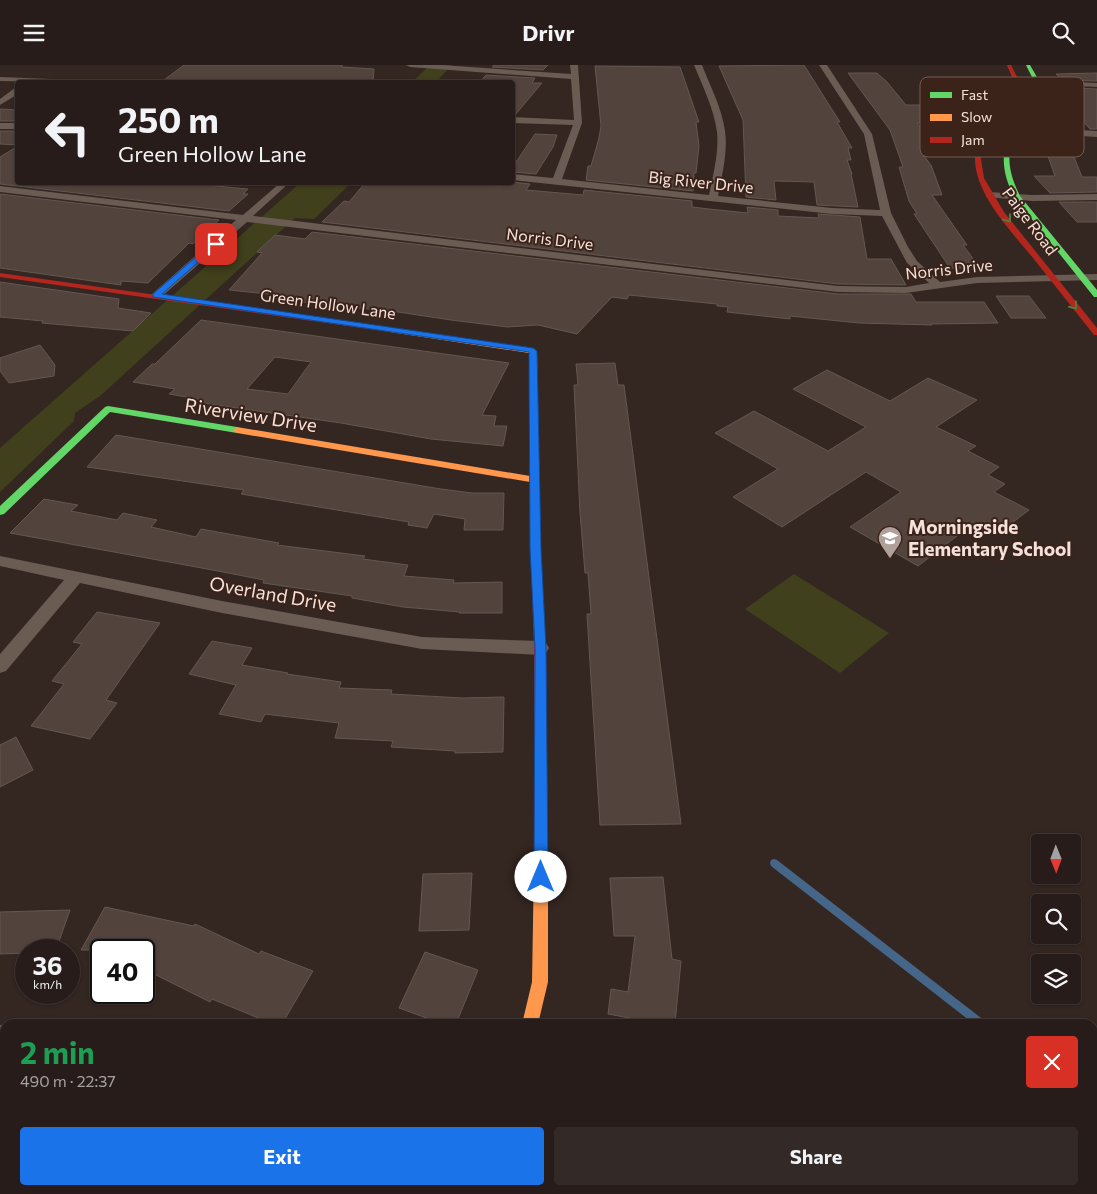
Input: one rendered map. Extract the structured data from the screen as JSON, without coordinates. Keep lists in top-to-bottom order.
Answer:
{
  "streets": {
    "street": [
      "Big River Drive",
      "Paige Road",
      "Norris Drive",
      "Green Hollow Lane",
      "Riverview Drive",
      "Overland Drive"
    ]
  },
  "crossings": [
    ["Paige Road", "Norris Drive"],
    ["Green Hollow Lane", "Riverview Drive"]
  ],
  "places": {
    "school or university": ["Morningside Elementary School"]
  },
  "legend": ["Fast", "Slow", "Jam"],
  "north": "bottom",
  "page": {
    "header": "Drivr",
    "turn": ["250 m", "Green Hollow Lane"],
    "speed": "36 km/h",
    "limit": "40",
    "heading": ["2 min", "490 m · 22:37"],
    "buttons": ["Exit", "Share"]
  }
}
